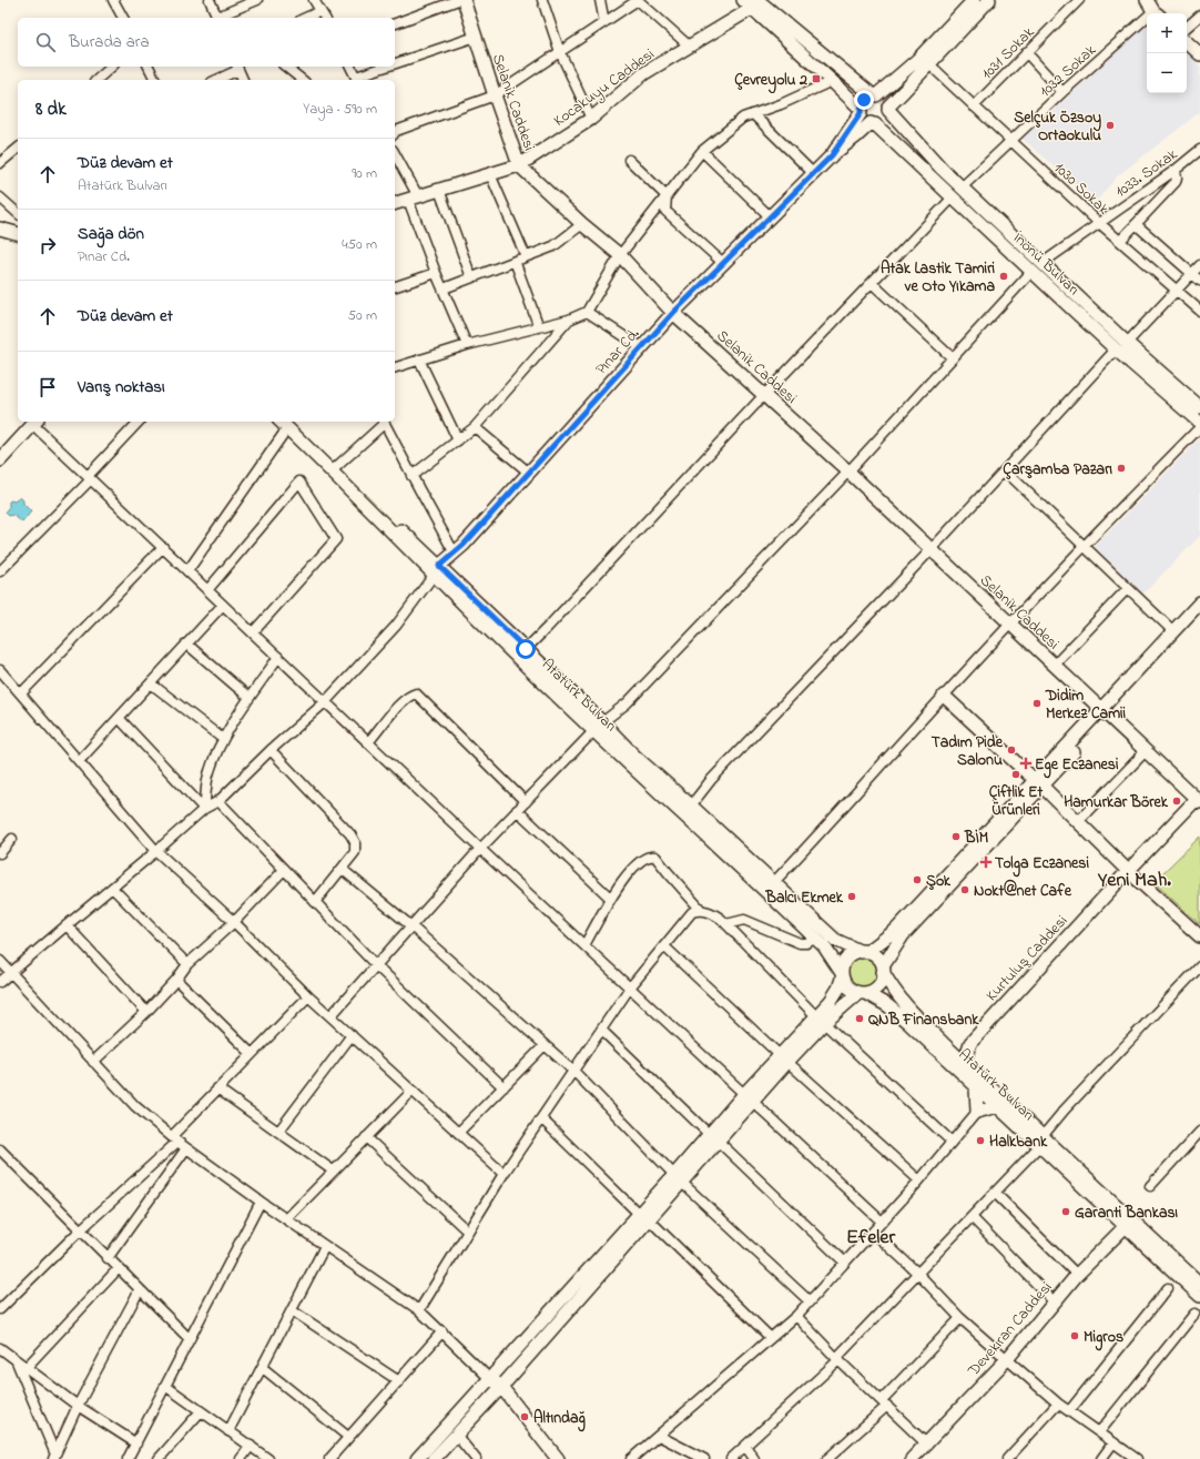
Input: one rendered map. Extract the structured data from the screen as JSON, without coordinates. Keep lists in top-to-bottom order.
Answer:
{
  "streets": {
    "main road": [
      "Kocakuyu Caddesi",
      "Selanik Caddesi",
      "İnönü Bulvarı",
      "Pınar Cd.",
      "Atatürk Bulvarı",
      "Kurtuluş Caddesi",
      "Devekıran Caddesi"
    ],
    "street": [
      "1031 Sokak",
      "1032 Sokak",
      "1033. Sokak",
      "1030 Sokak"
    ]
  },
  "crossings": [
    ["1031 Sokak", "1030 Sokak"],
    ["1032 Sokak", "1030 Sokak"],
    ["1032 Sokak", "İnönü Bulvarı"],
    ["Kocakuyu Caddesi", "Selanik Caddesi"],
    ["Selanik Caddesi", "Pınar Cd."],
    ["Selanik Caddesi", "Kurtuluş Caddesi"],
    ["1033. Sokak", "1030 Sokak"],
    ["1033. Sokak", "İnönü Bulvarı"],
    ["Pınar Cd.", "Atatürk Bulvarı"],
    ["Atatürk Bulvarı", "Devekıran Caddesi"]
  ],
  "districts": ["Yeni Mah.", "Efeler"],
  "places": {
    "transit": ["Çevreyolu 2"],
    "other": [
      "Selçuk Özsoy Ortaokulu",
      "Atak Lastik Tamiri ve Oto Yıkama",
      "Çarşamba Pazarı",
      "Didim Merkez Camii",
      "Tadım Pide Salonu",
      "Çiftlik Et Ürünleri",
      "Hamurkar Börek",
      "BİM",
      "Şok",
      "Nokt@net Cafe",
      "Balcı Ekmek",
      "QNB Finansbank",
      "Halkbank",
      "Garanti Bankası",
      "Migros",
      "Altındağ"
    ],
    "health": ["Ege Eczanesi", "Tolga Eczanesi"]
  },
  "page": {
    "map_buttons": ["+", "−"],
    "search": "Burada ara",
    "heading": ["8 dk", "Yaya · 590 m"],
    "list": [
      ["Düz devam et", "Atatürk Bulvarı", "90 m"],
      ["Sağa dön", "Pınar Cd.", "450 m"],
      ["Düz devam et", "50 m"],
      "Varış noktası"
    ]
  }
}
